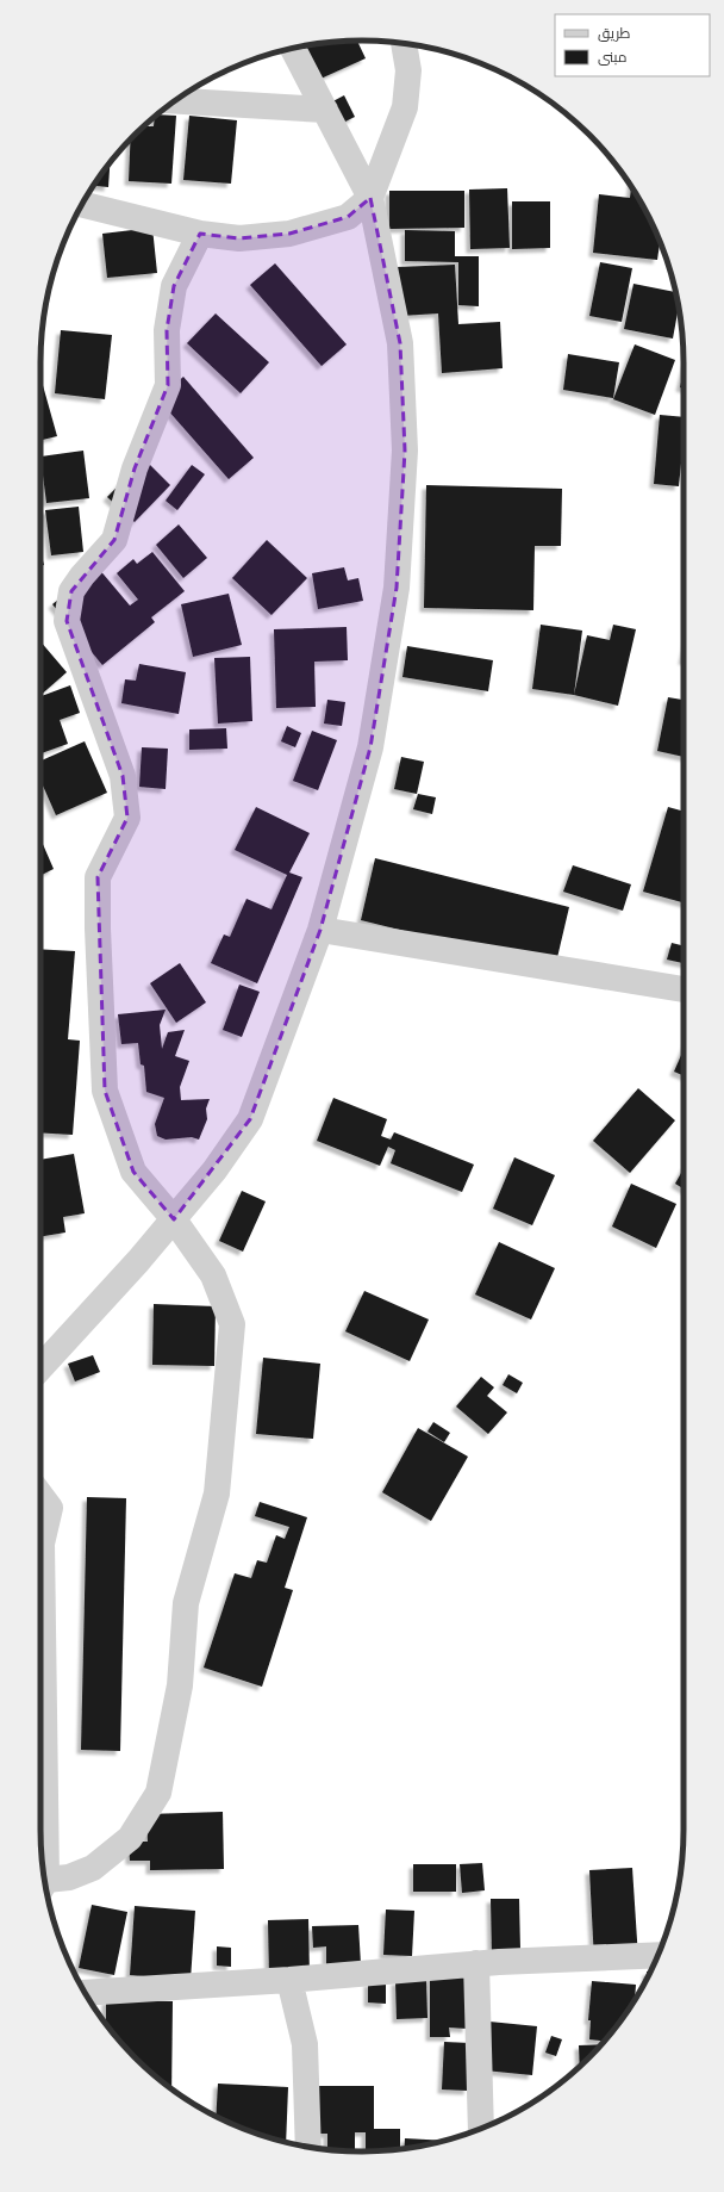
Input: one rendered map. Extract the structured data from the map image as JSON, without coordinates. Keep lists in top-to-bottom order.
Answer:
{
  "legend": ["طريق", "مبنى"]
}
